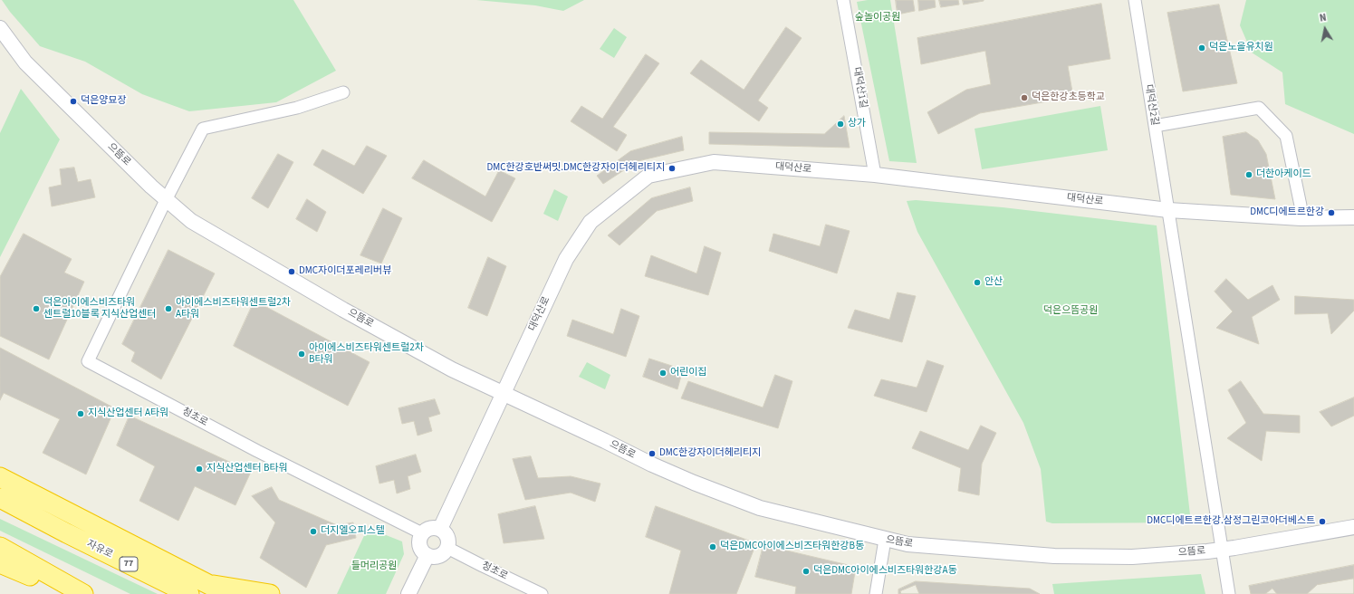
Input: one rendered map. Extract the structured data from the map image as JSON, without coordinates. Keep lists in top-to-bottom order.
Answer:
{
  "streets": {
    "highway": ["자유로", "77"],
    "street": [
      "대덕산1길",
      "대덕산2길",
      "으뜸로",
      "대덕산로",
      "청초로"
    ]
  },
  "crossings": [
    ["대덕산1길", "대덕산로"],
    ["대덕산2길", "으뜸로"],
    ["대덕산2길", "대덕산로"],
    ["으뜸로", "대덕산로"],
    ["으뜸로", "청초로"],
    ["대덕산로", "청초로"]
  ],
  "parks": ["숲놀이공원", "덕은으뜸공원", "들머리공원"],
  "places": [
    "덕은노을유치원",
    "덕은한강초등학교",
    "덕은양묘장",
    "상가",
    "DMC한강호반써밋.DMC한강자이더헤리티지",
    "더한아케이드",
    "DMC디에트르한강",
    "DMC자이더포레리버뷰",
    "안산",
    "덕은아이에스비즈타워 센트럴10블록 지식산업센터",
    "아이에스비즈타워센트럴2차 A타워",
    "아이에스비즈타워센트럴2차 B타워",
    "어린이집",
    "지식산업센터 A타워",
    "DMC한강자이더헤리티지",
    "지식산업센터 B타워",
    "DMC디에트르한강.삼정그린코아더베스트",
    "더지엘오피스텔",
    "덕은DMC아이에스비즈타워한강B동",
    "덕은DMC아이에스비즈타워한강A동"
  ],
  "north": "top"
}
